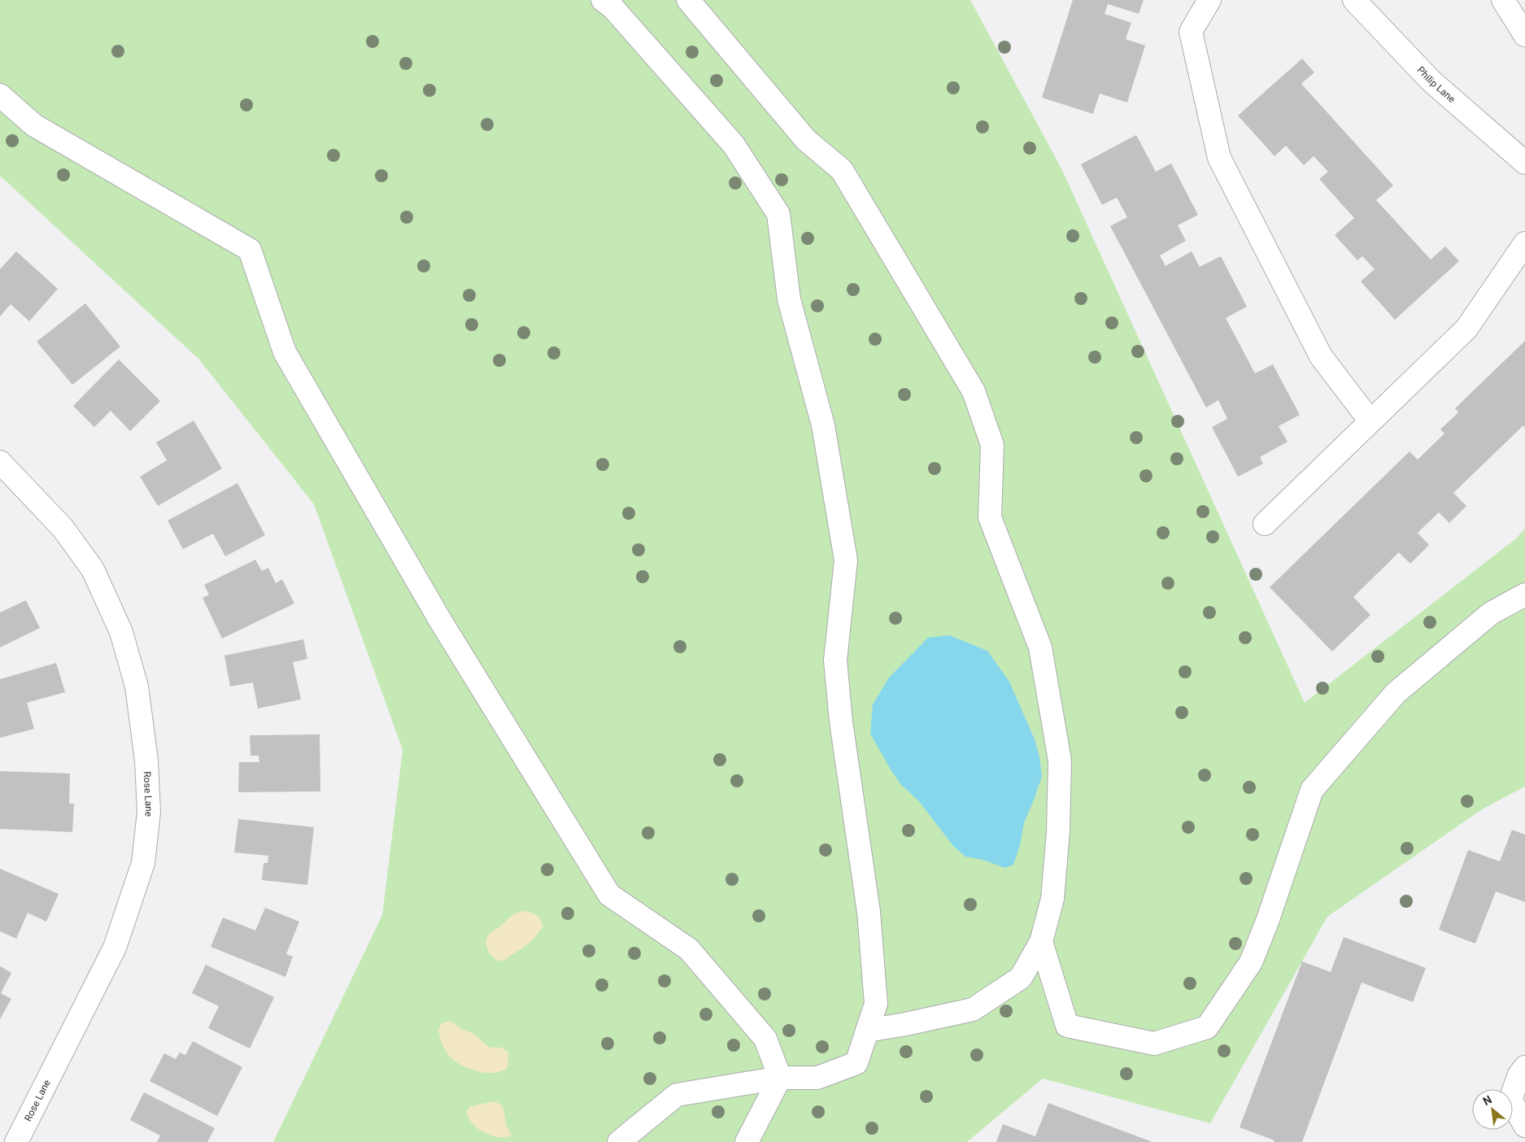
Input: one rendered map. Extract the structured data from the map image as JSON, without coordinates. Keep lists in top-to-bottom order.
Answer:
{
  "streets": {
    "street": ["Philip Lane", "Rose Lane"]
  },
  "north": "top left"
}
